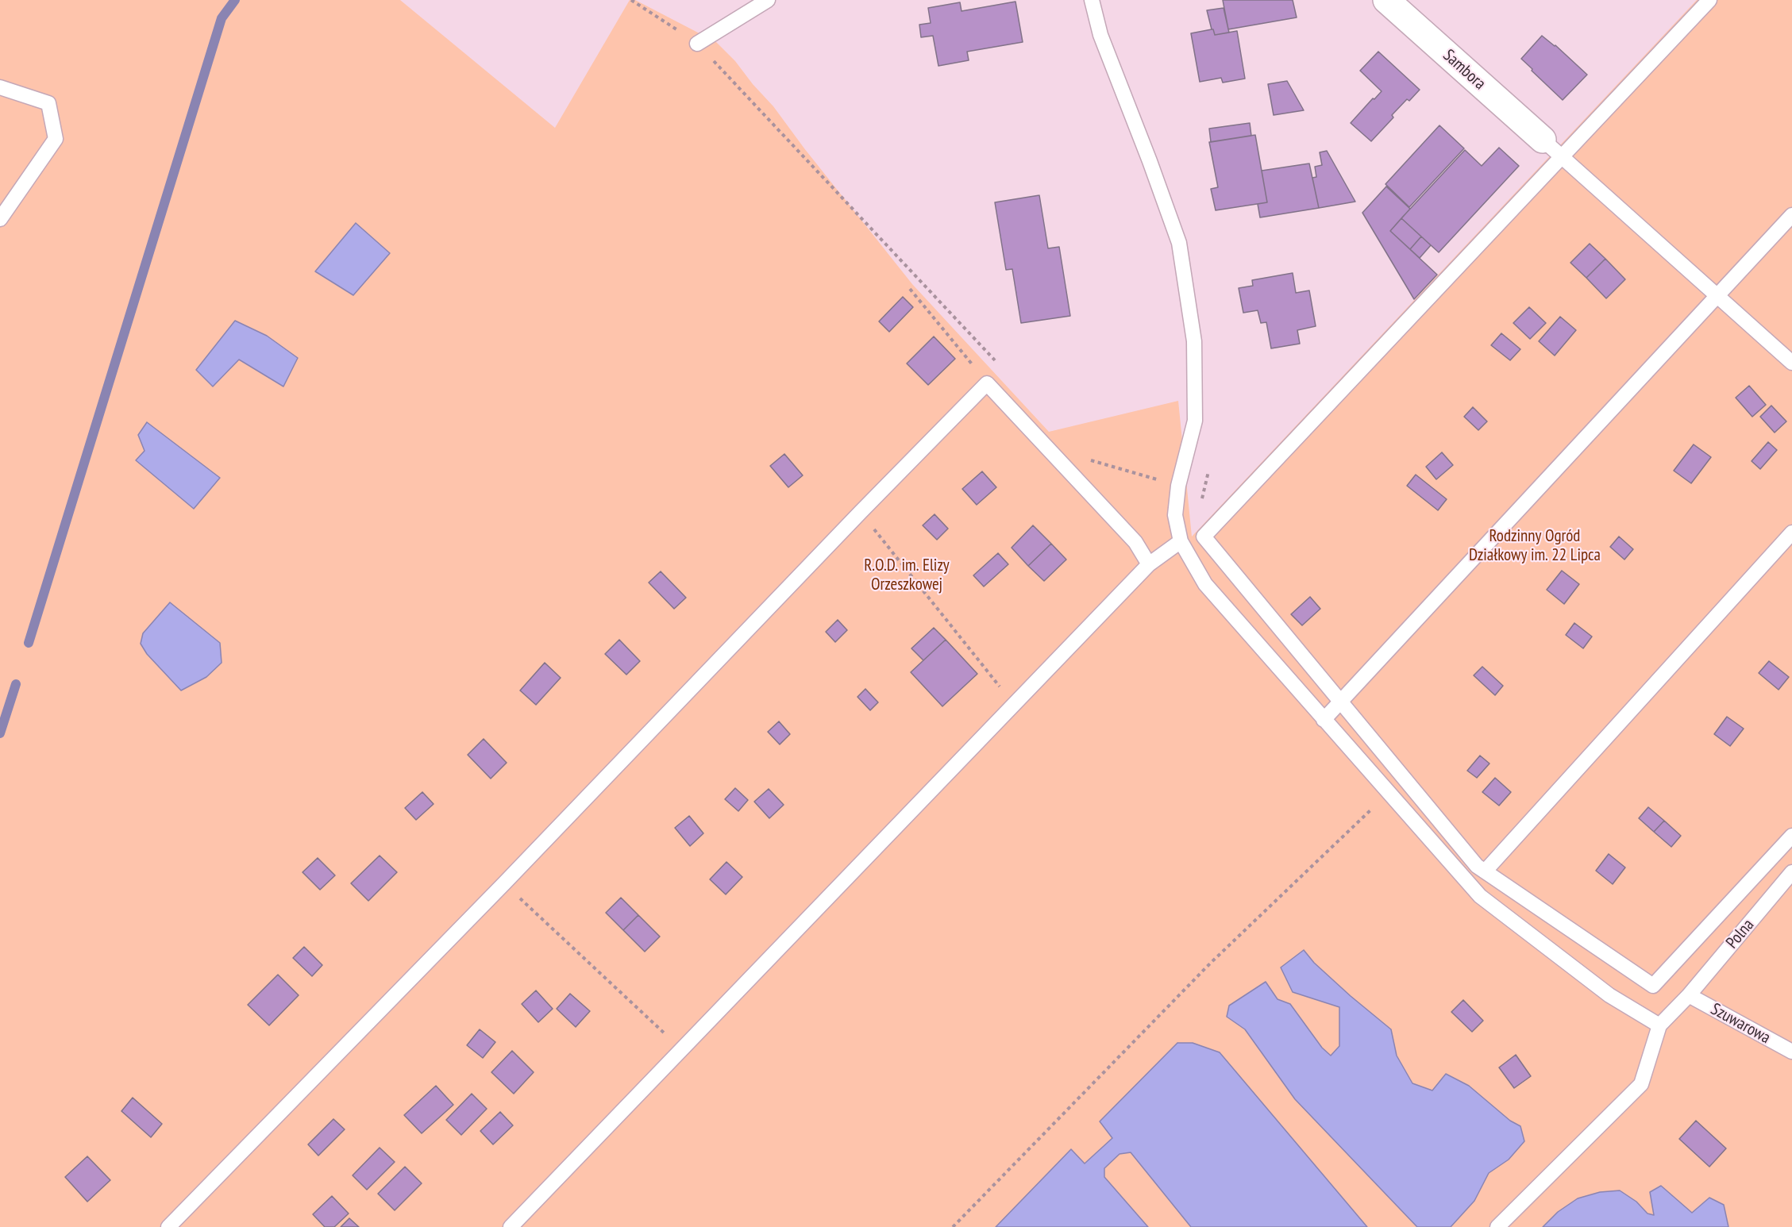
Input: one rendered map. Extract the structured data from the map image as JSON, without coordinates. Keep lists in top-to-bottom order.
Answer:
{
  "streets": {
    "street": ["Sambora"],
    "lane": ["Polna", "Szuwarowa"]
  },
  "crossings": [
    ["Polna", "Szuwarowa"]
  ],
  "parks": ["Rodzinny Ogród Działkowy im. 22 Lipca", "R.O.D. im. Elizy Orzeszkowej"]
}
